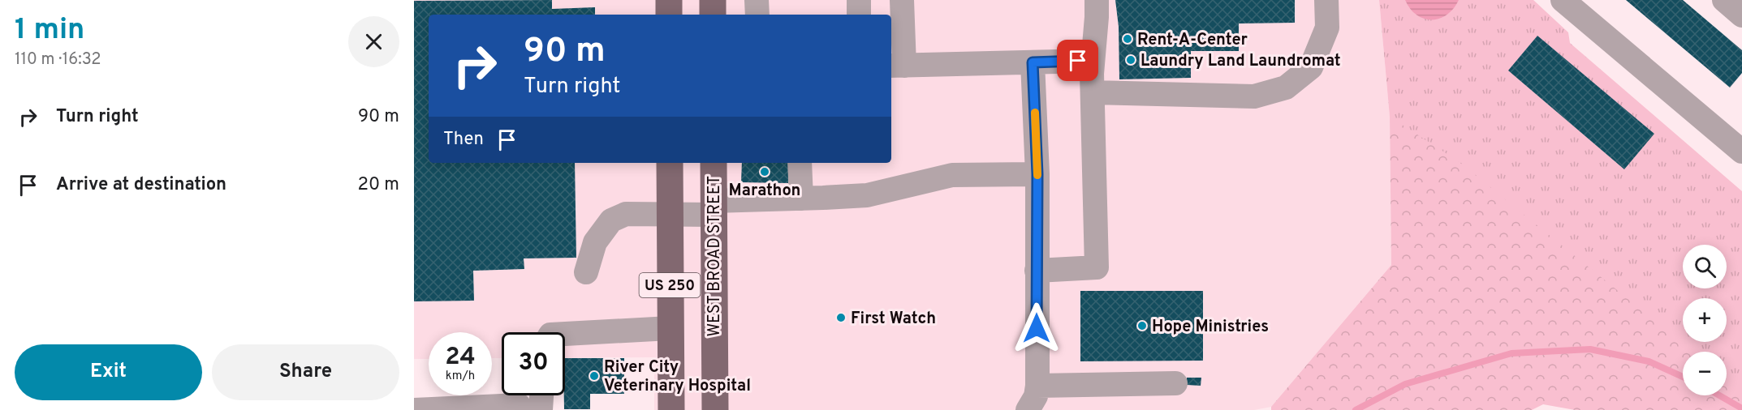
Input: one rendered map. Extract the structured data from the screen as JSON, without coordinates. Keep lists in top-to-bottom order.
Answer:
{
  "streets": {
    "main road": ["WEST BROAD STREET", "US 250"]
  },
  "places": [
    "Rent-A-Center",
    "Laundry Land Laundromat",
    "Marathon",
    "First Watch",
    "Hope Ministries",
    "River City Veterinary Hospital"
  ],
  "page": {
    "heading": ["1 min", "110 m · 16:32"],
    "turn": ["90 m", "Turn right"],
    "list": [
      {
        "name": "Turn right",
        "value": "90 m"
      },
      {
        "name": "Arrive at destination",
        "value": "20 m"
      }
    ],
    "then": "Then",
    "map_buttons": ["+", "−"],
    "speed": "24 km/h",
    "limit": "30",
    "buttons": ["Exit", "Share"]
  }
}
